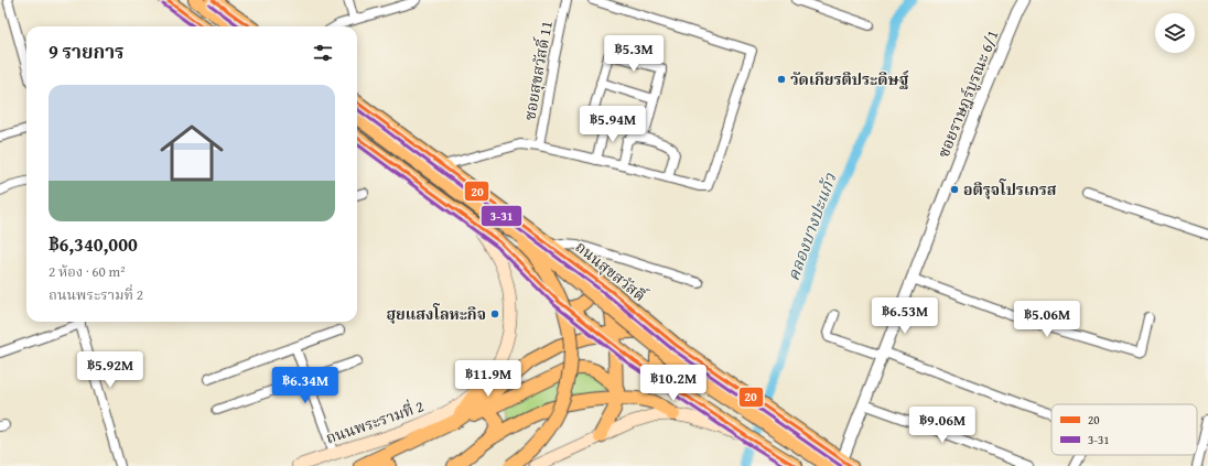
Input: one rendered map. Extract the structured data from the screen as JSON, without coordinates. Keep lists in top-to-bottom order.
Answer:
{
  "streets": {
    "main road": ["ถนนสุขสวัสดิ์", "ถนนพระรามที่ 2"],
    "street": ["ซอยสุขสวัสดิ์ 11", "ซอยราษฎร์บูรณะ 6/1"]
  },
  "crossings": [
    ["ซอยราษฎร์บูรณะ 6/1", "ถนนสุขสวัสดิ์"],
    ["ถนนสุขสวัสดิ์", "ถนนพระรามที่ 2"]
  ],
  "water": ["คลองบางปะแก้ว"],
  "places": ["วัดเกียรติประดิษฐ์", "อติรุจโปรเกรส", "ฮุยแสงโลหะกิจ"],
  "lines": ["transit line 20", "transit line 3-31"],
  "legend": ["20", "3-31"],
  "page": {
    "heading": "9 รายการ",
    "price": [
      "฿5.3M",
      "฿5.94M",
      "฿6.53M",
      "฿5.06M",
      "฿5.92M",
      "฿11.9M",
      "฿10.2M",
      "฿6.34M",
      "฿9.06M"
    ],
    "list": [
      {
        "name": "฿6,340,000",
        "note": "2 ห้อง · 60 m² · ถนนพระรามที่ 2"
      }
    ]
  }
}
